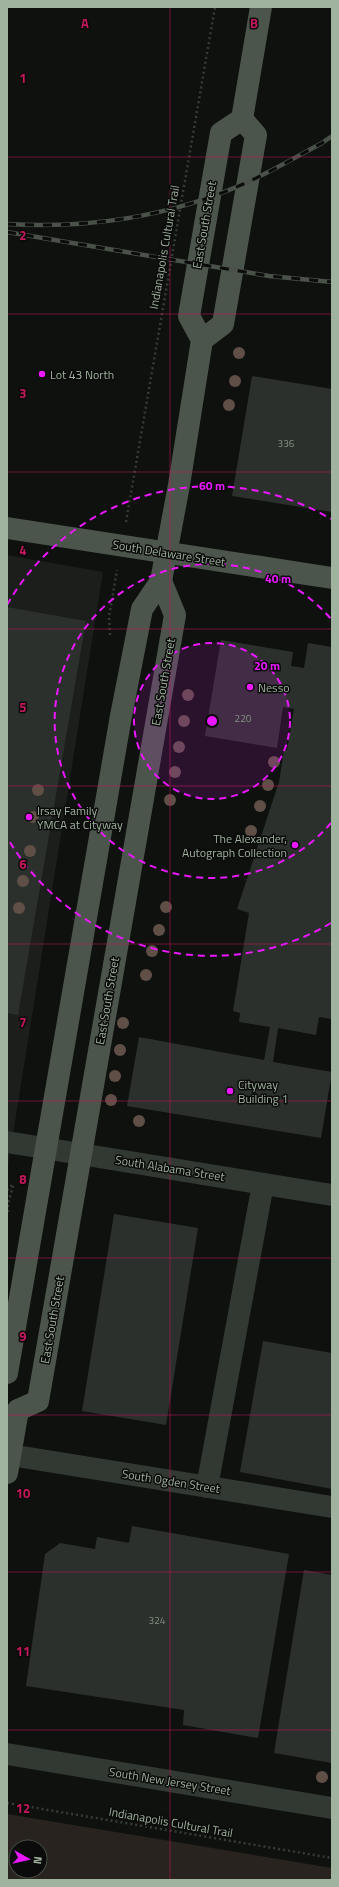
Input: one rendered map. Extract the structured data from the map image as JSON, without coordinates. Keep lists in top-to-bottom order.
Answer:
{
  "streets": {
    "main road": ["East South Street", "South Delaware Street"],
    "street": ["South Alabama Street", "South Ogden Street", "South New Jersey Street"],
    "path": ["Indianapolis Cultural Trail"]
  },
  "crossings": [
    ["East South Street", "South Alabama Street"],
    ["East South Street", "South Ogden Street"]
  ],
  "places": [
    "Lot 43 North",
    "Nesso",
    "Irsay Family YMCA at Cityway",
    "The Alexander, Autograph Collection",
    "Cityway Building 1"
  ],
  "house_numbers": ["336", "220", "324"],
  "north": "right",
  "grid": {
    "columns": ["A", "B"],
    "rows": [
      "1",
      "2",
      "3",
      "4",
      "5",
      "6",
      "7",
      "8",
      "9",
      "10",
      "11",
      "12"
    ]
  },
  "rings": ["60 m", "40 m", "20 m"]
}
